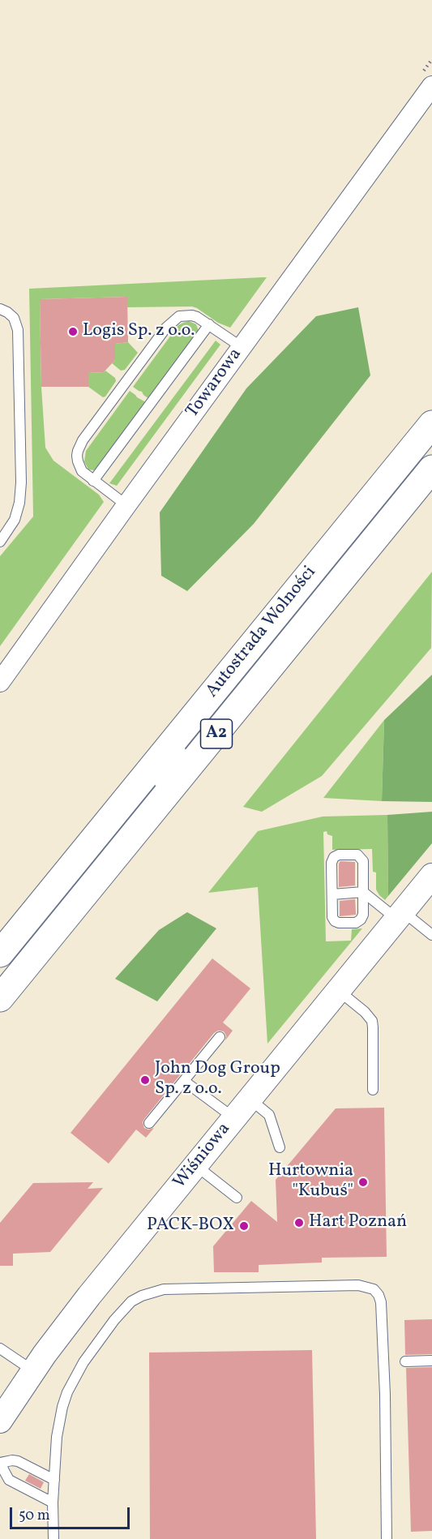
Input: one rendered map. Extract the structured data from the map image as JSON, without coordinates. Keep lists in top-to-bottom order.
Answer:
{
  "streets": {
    "highway": ["Autostrada Wolności", "A2"],
    "street": ["Towarowa", "Wiśniowa"]
  },
  "places": [
    "Logis Sp. z o.o.",
    "John Dog Group Sp. z o.o.",
    "Hurtownia \"Kubuś\"",
    "Hart Poznań",
    "PACK-BOX"
  ],
  "scale_bar": "50 m"
}
